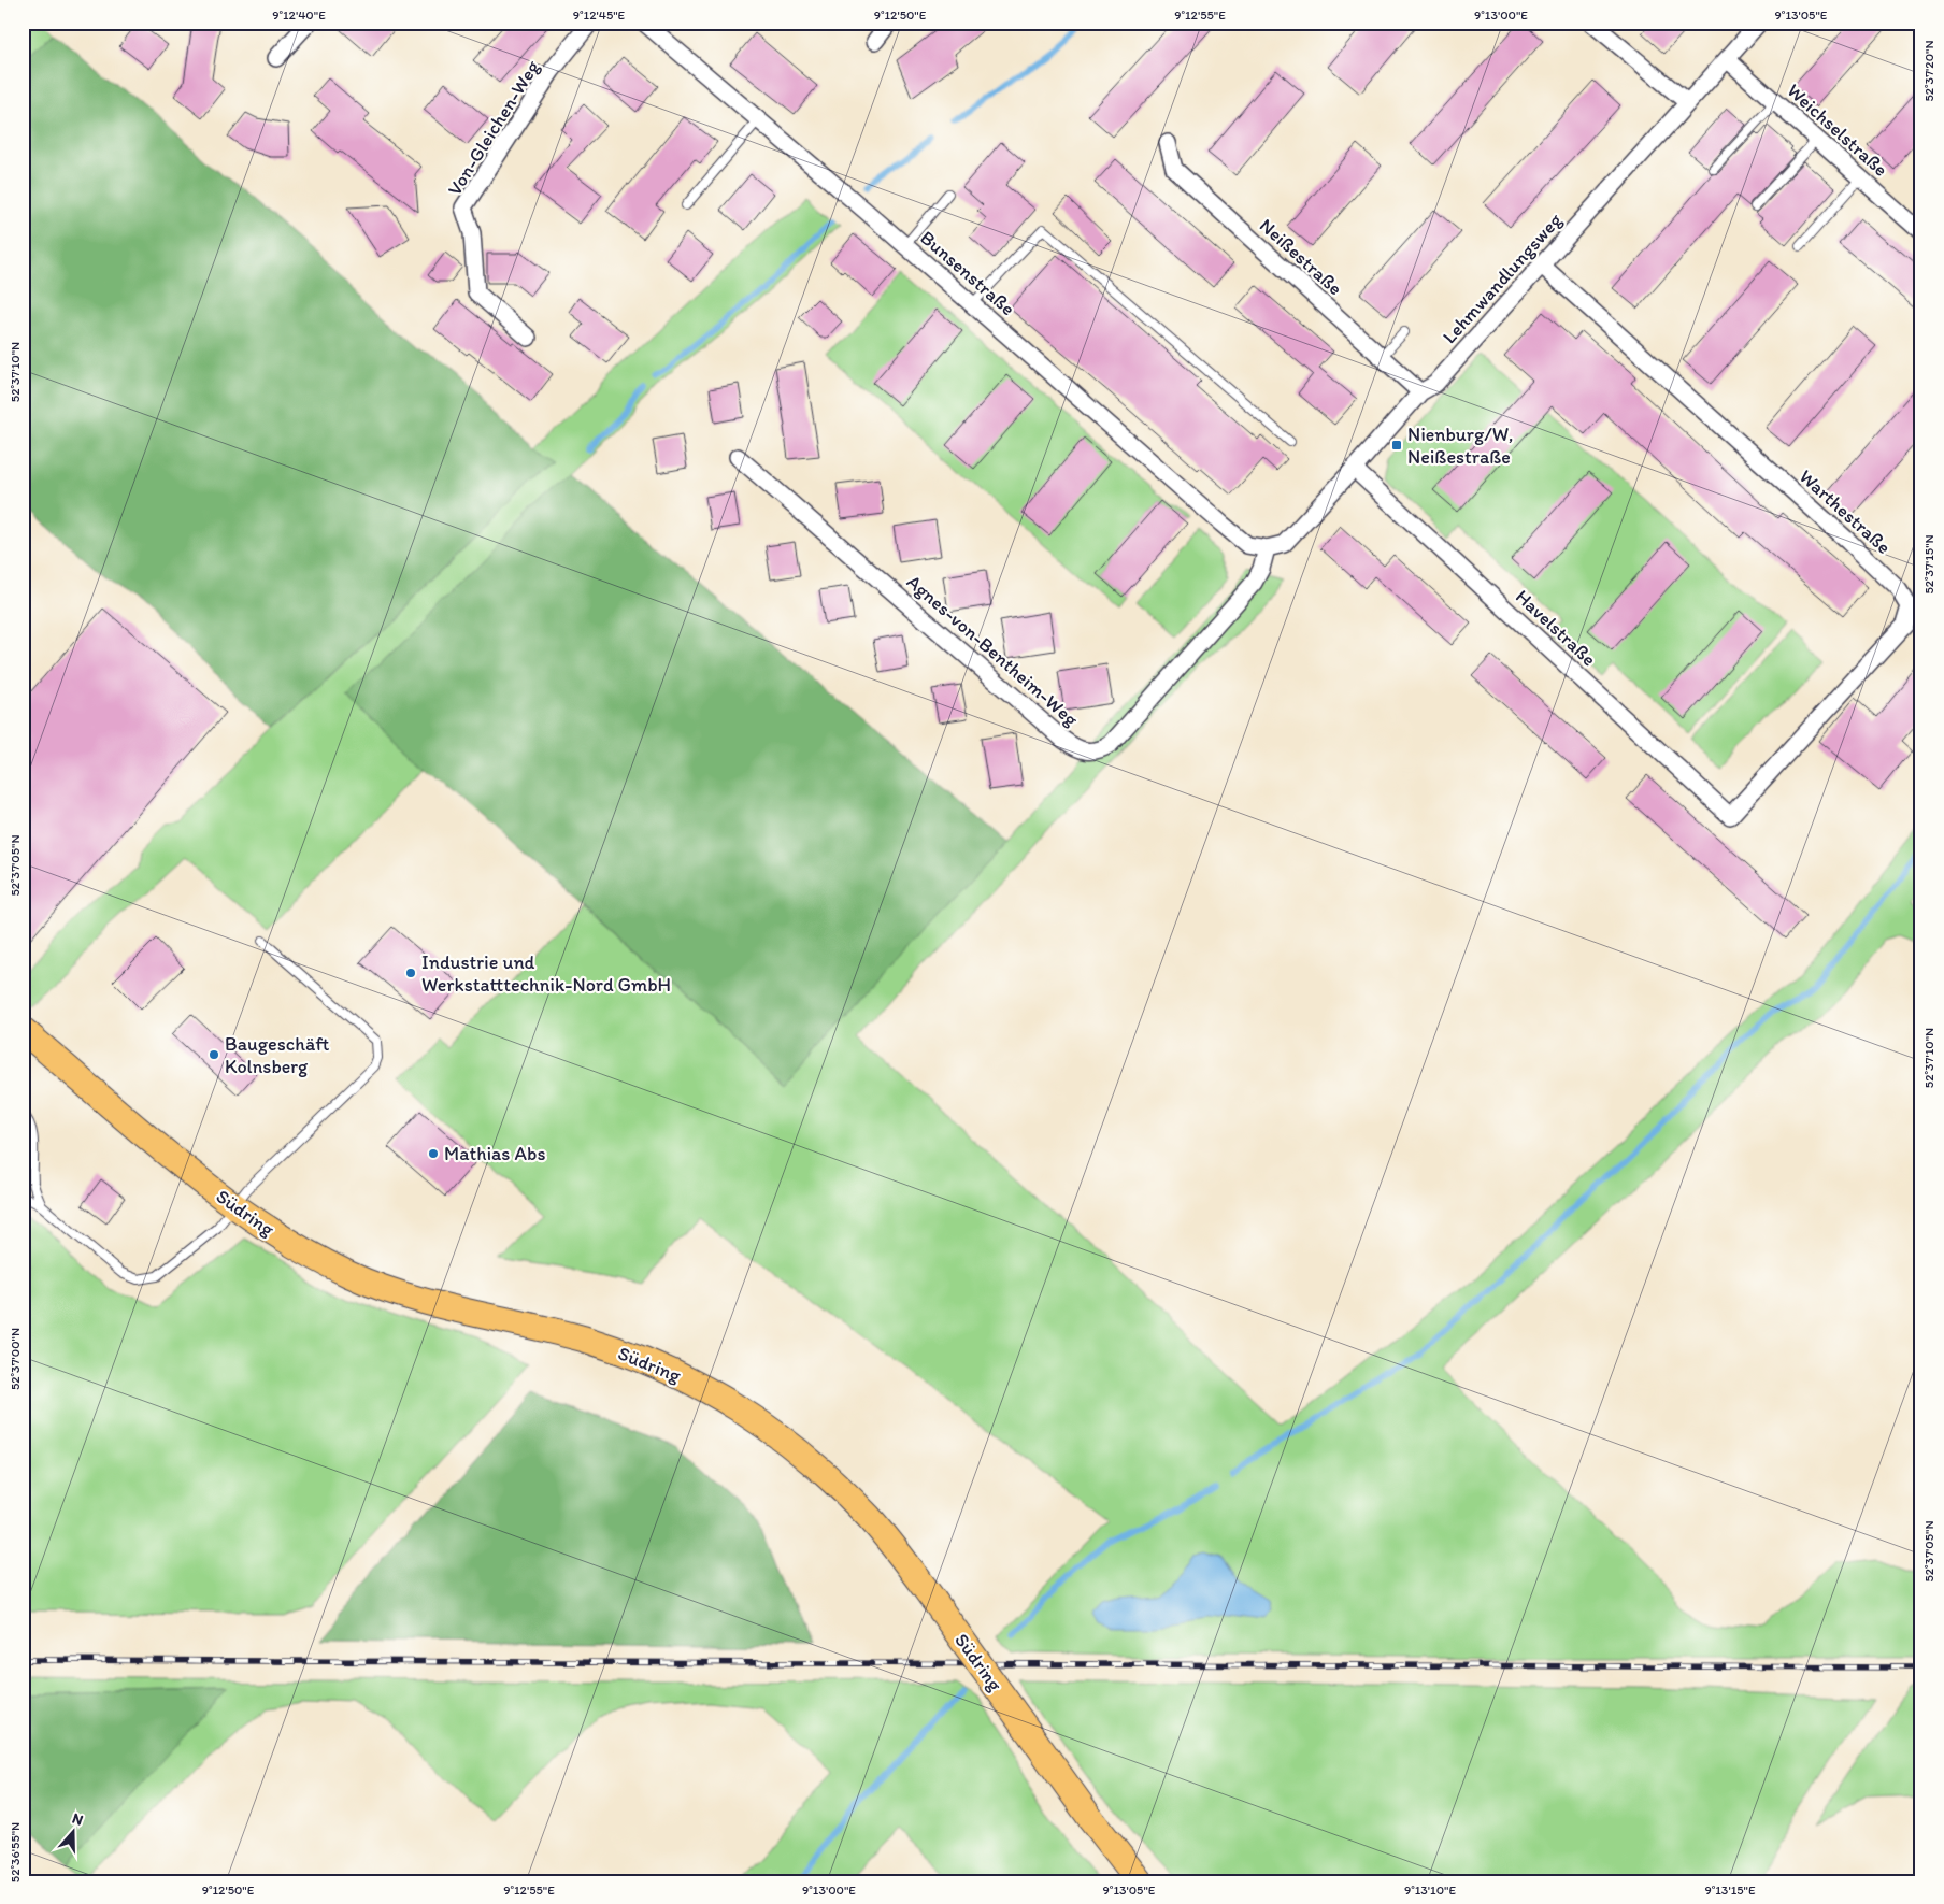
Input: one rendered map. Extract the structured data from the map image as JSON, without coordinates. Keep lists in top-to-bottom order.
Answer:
{
  "streets": {
    "main road": ["Südring"],
    "street": [
      "Von-Gleichen-Weg",
      "Weichselstraße",
      "Neißestraße",
      "Bunsenstraße",
      "Lehmwandlungsweg",
      "Warthestraße",
      "Havelstraße",
      "Agnes-von-Bentheim-Weg"
    ]
  },
  "crossings": [
    ["Weichselstraße", "Lehmwandlungsweg"],
    ["Neißestraße", "Lehmwandlungsweg"],
    ["Bunsenstraße", "Lehmwandlungsweg"],
    ["Bunsenstraße", "Agnes-von-Bentheim-Weg"],
    ["Lehmwandlungsweg", "Warthestraße"],
    ["Lehmwandlungsweg", "Havelstraße"],
    ["Lehmwandlungsweg", "Agnes-von-Bentheim-Weg"],
    ["Warthestraße", "Havelstraße"]
  ],
  "places": {
    "transit": ["Nienburg/W, Neißestraße"],
    "other": ["Industrie und Werkstatttechnik-Nord GmbH", "Baugeschäft Kolnsberg", "Mathias Abs"]
  },
  "north": "top",
  "coordinates": [
    "9°12'40\"E",
    "9°12'45\"E",
    "9°12'50\"E",
    "9°12'55\"E",
    "9°13'00\"E",
    "9°13'05\"E",
    "52°37'20\"N",
    "52°37'10\"N",
    "52°37'15\"N",
    "52°37'05\"N",
    "52°37'00\"N",
    "52°36'55\"N",
    "9°13'10\"E",
    "9°13'15\"E"
  ]
}
